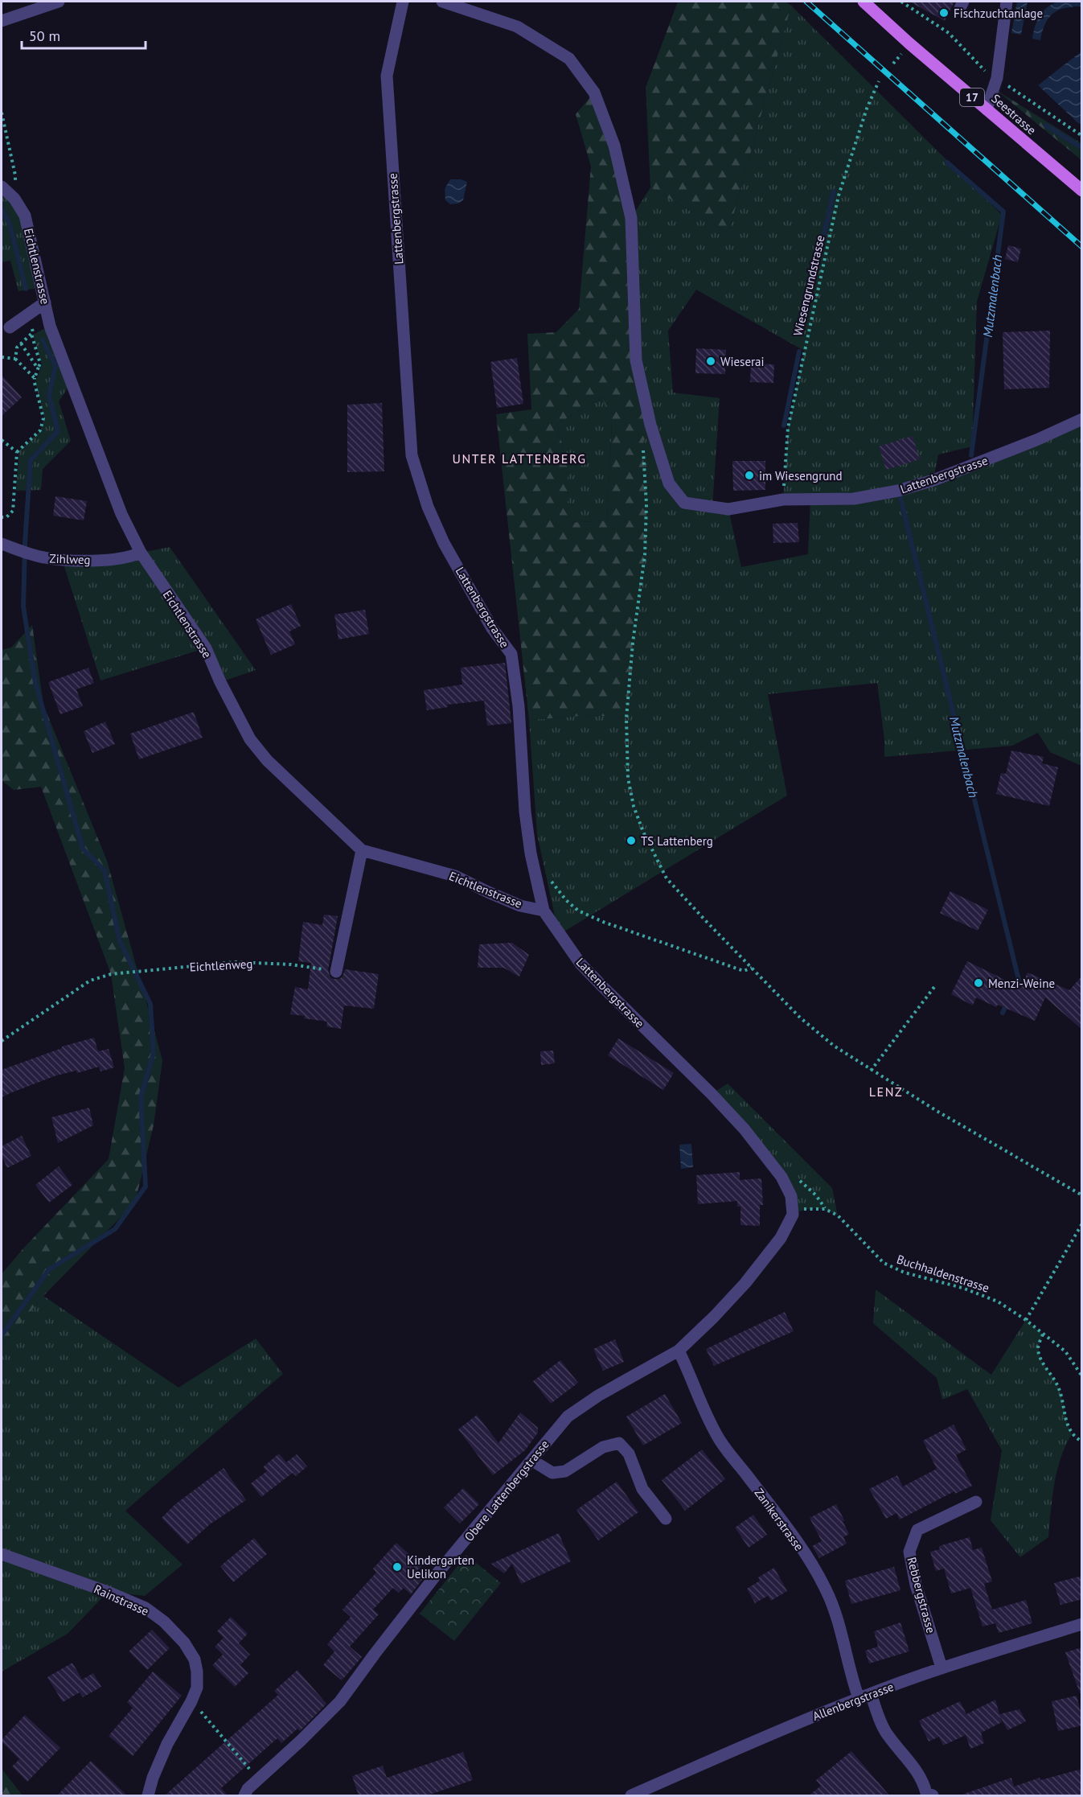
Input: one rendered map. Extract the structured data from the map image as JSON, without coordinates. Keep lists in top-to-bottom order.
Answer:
{
  "streets": {
    "main road": ["17", "Seestrasse"],
    "street": [
      "Lattenbergstrasse",
      "Eichtlenstrasse",
      "Zihlweg",
      "Obere Lattenbergstrasse",
      "Zanikerstrasse",
      "Rebbergstrasse",
      "Rainstrasse",
      "Allenbergstrasse"
    ],
    "path": ["Wiesengrundstrasse", "Eichtlenweg", "Buchhaldenstrasse"]
  },
  "crossings": [
    ["Lattenbergstrasse", "Eichtlenstrasse"],
    ["Lattenbergstrasse", "Wiesengrundstrasse"],
    ["Lattenbergstrasse", "Buchhaldenstrasse"],
    ["Lattenbergstrasse", "Obere Lattenbergstrasse"],
    ["Eichtlenstrasse", "Zihlweg"],
    ["Buchhaldenstrasse", "Obere Lattenbergstrasse"],
    ["Obere Lattenbergstrasse", "Zanikerstrasse"],
    ["Zanikerstrasse", "Allenbergstrasse"],
    ["Rebbergstrasse", "Allenbergstrasse"]
  ],
  "districts": ["UNTER LATTENBERG", "LENZ"],
  "water": ["Mutzmalenbach"],
  "places": [
    "Fischzuchtanlage",
    "Wieserai",
    "im Wiesengrund",
    "TS Lattenberg",
    "Menzi-Weine",
    "Kindergarten Uelikon"
  ],
  "scale_bar": "50 m"
}
